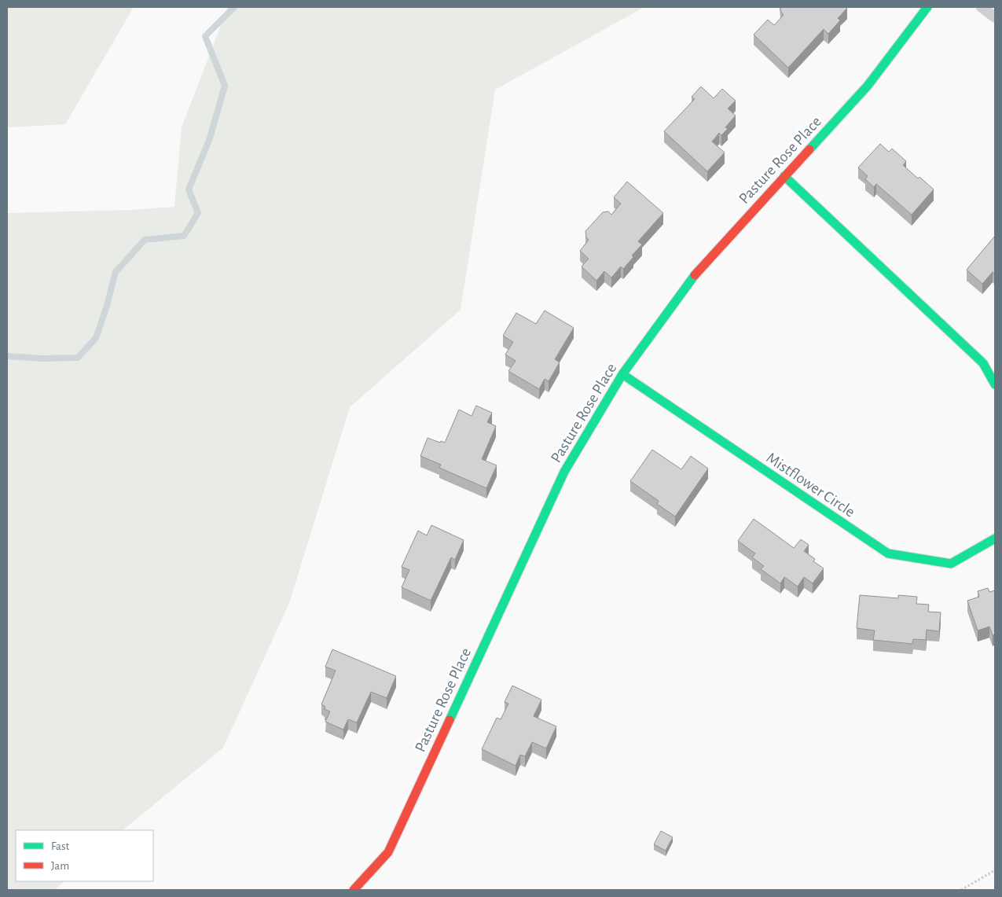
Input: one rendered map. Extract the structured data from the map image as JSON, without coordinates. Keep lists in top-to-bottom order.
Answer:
{
  "streets": {
    "street": ["Pasture Rose Place", "Mistflower Circle"]
  },
  "crossings": [
    ["Pasture Rose Place", "Mistflower Circle"]
  ],
  "legend": ["Fast", "Jam"]
}
